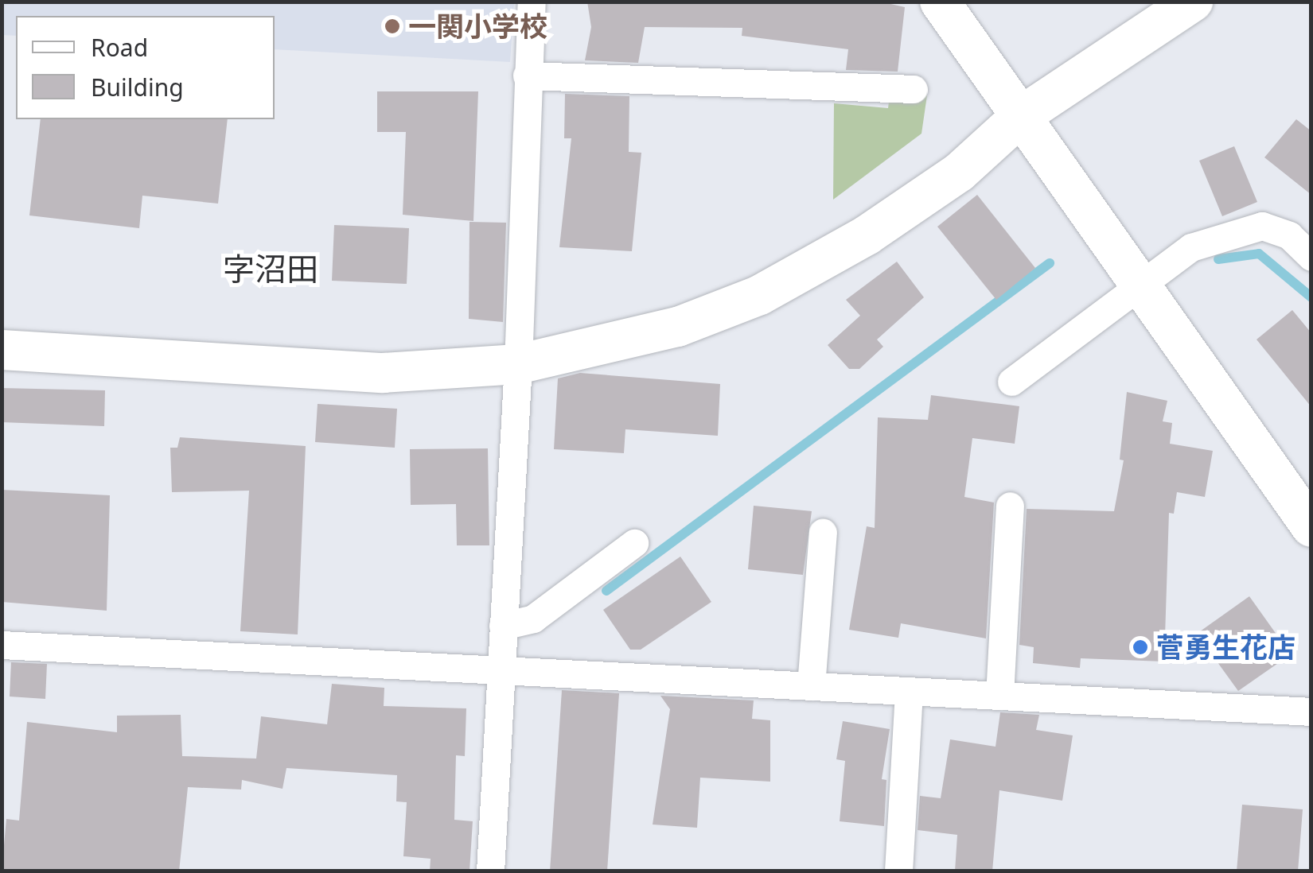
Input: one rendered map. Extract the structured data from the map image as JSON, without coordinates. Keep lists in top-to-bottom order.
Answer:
{
  "districts": ["字沼田"],
  "places": ["一関小学校", "菅勇生花店"],
  "legend": ["Road", "Building"]
}
